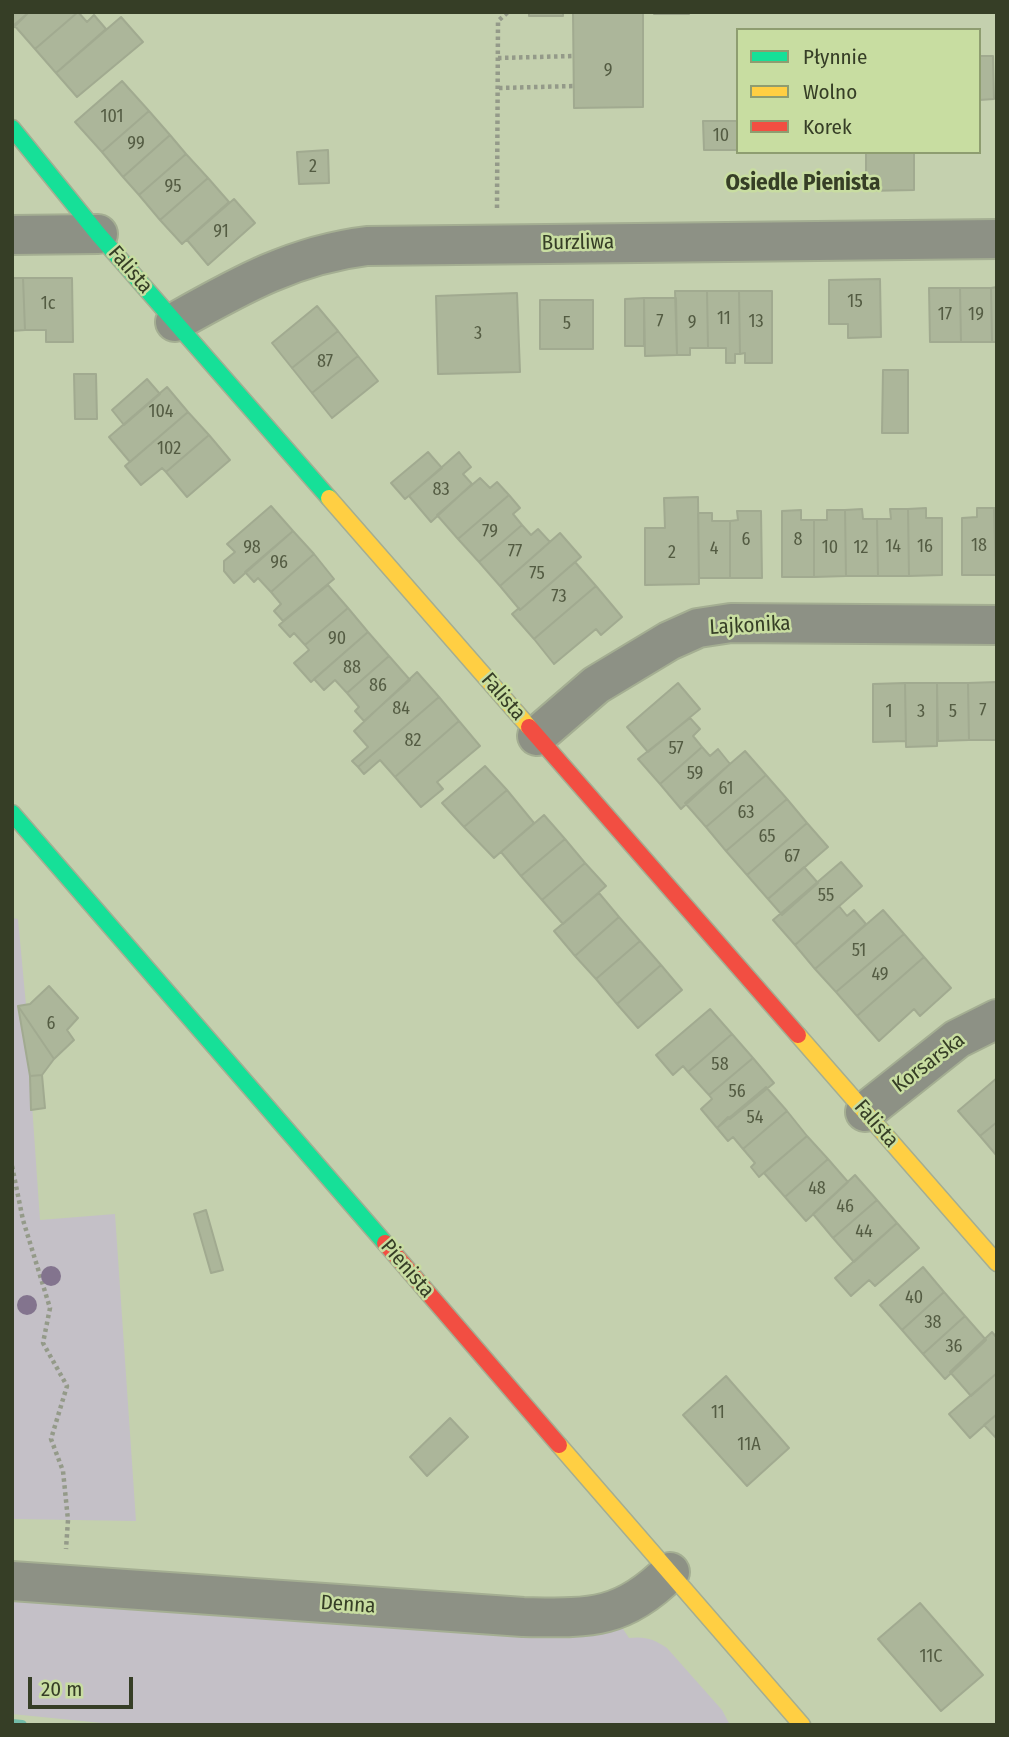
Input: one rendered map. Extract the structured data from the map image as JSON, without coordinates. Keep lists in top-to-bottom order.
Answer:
{
  "streets": {
    "street": [
      "Burzliwa",
      "Falista",
      "Lajkonika",
      "Korsarska",
      "Pienista",
      "Denna"
    ]
  },
  "crossings": [
    ["Burzliwa", "Falista"],
    ["Falista", "Lajkonika"],
    ["Falista", "Korsarska"],
    ["Pienista", "Denna"]
  ],
  "districts": ["Osiedle Pienista"],
  "house_numbers": [
    "9",
    "101",
    "10",
    "99",
    "2",
    "95",
    "91",
    "15",
    "1c",
    "17",
    "19",
    "11",
    "7",
    "13",
    "9",
    "5",
    "3",
    "87",
    "104",
    "102",
    "83",
    "79",
    "6",
    "8",
    "18",
    "14",
    "16",
    "98",
    "10",
    "12",
    "4",
    "77",
    "2",
    "96",
    "75",
    "73",
    "90",
    "88",
    "86",
    "84",
    "7",
    "1",
    "3",
    "5",
    "82",
    "57",
    "59",
    "61",
    "63",
    "65",
    "67",
    "55",
    "51",
    "49",
    "6",
    "58",
    "56",
    "54",
    "48",
    "46",
    "44",
    "40",
    "38",
    "36",
    "11",
    "11A",
    "11C"
  ],
  "legend": ["Płynnie", "Wolno", "Korek"],
  "scale_bar": "20 m"
}
